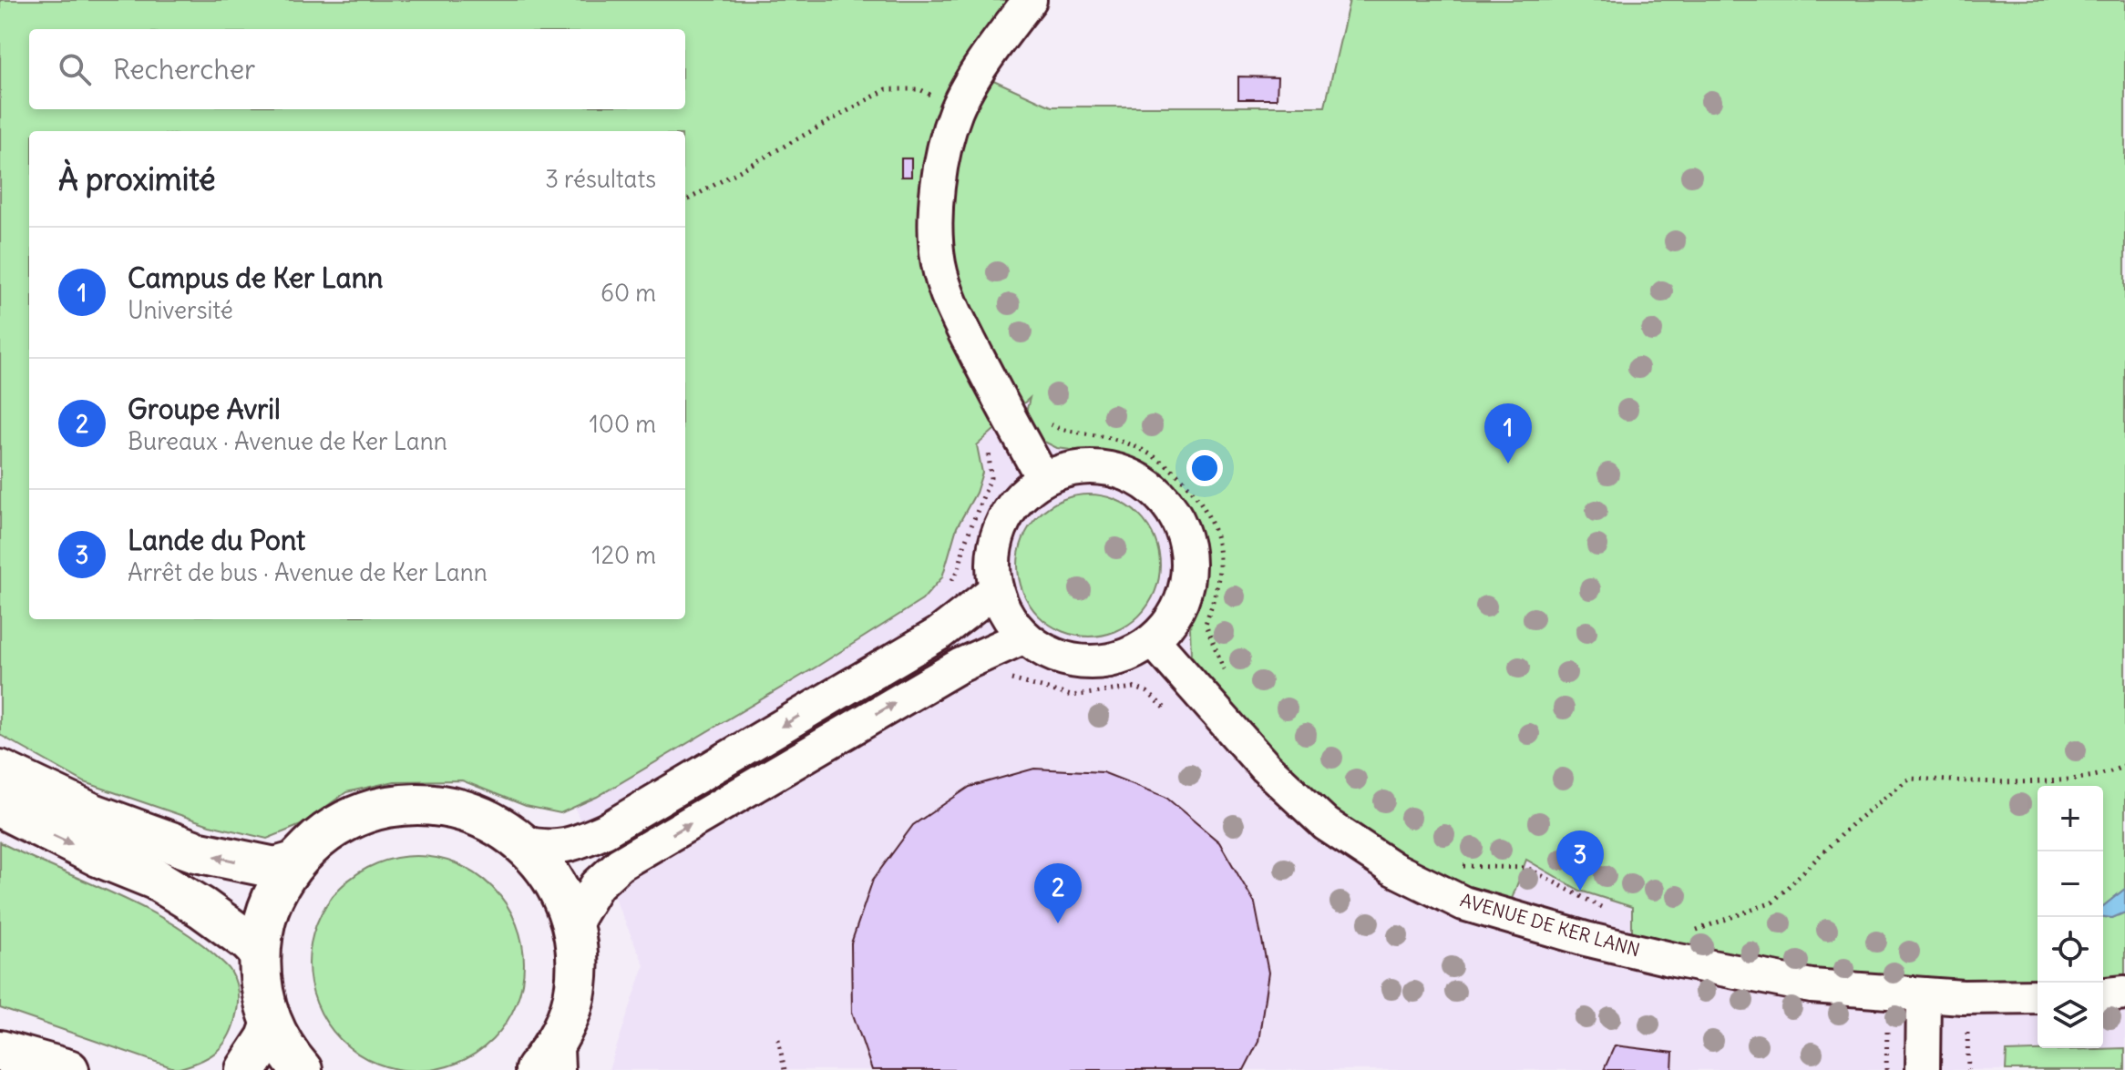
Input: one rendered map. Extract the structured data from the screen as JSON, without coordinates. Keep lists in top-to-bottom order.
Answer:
{
  "streets": {
    "street": ["AVENUE DE KER LANN"]
  },
  "page": {
    "search": "Rechercher",
    "heading": ["À proximité", "3 résultats"],
    "list": [
      {
        "mark": "1",
        "name": "Campus de Ker Lann",
        "note": "Université",
        "value": "60 m"
      },
      {
        "mark": "2",
        "name": "Groupe Avril",
        "note": "Bureaux · Avenue de Ker Lann",
        "value": "100 m"
      },
      {
        "mark": "3",
        "name": "Lande du Pont",
        "note": "Arrêt de bus · Avenue de Ker Lann",
        "value": "120 m"
      }
    ],
    "pins": ["1", "3", "2"],
    "map_buttons": ["+", "−"]
  }
}
